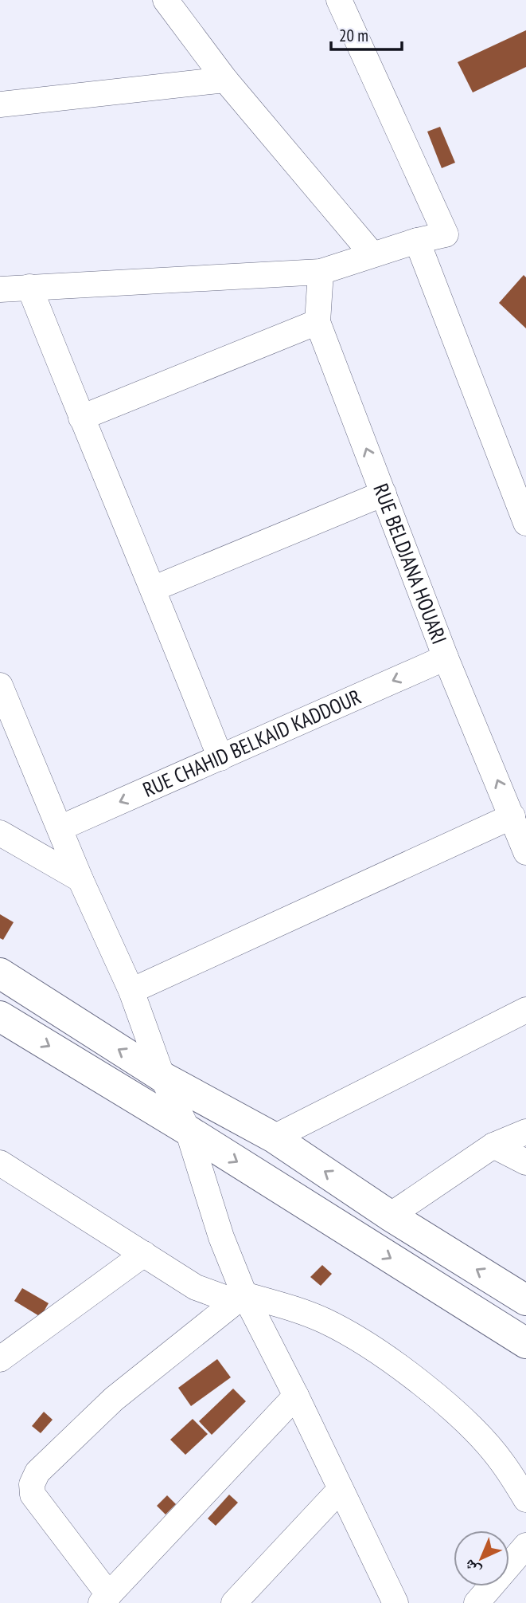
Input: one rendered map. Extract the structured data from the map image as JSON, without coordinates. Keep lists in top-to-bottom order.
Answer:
{
  "streets": {
    "street": ["RUE BELDJANA HOUARI", "RUE CHAHID BELKAID KADDOUR"]
  },
  "crossings": [
    ["RUE BELDJANA HOUARI", "RUE CHAHID BELKAID KADDOUR"]
  ],
  "scale_bar": "20 m",
  "north": "bottom left"
}
